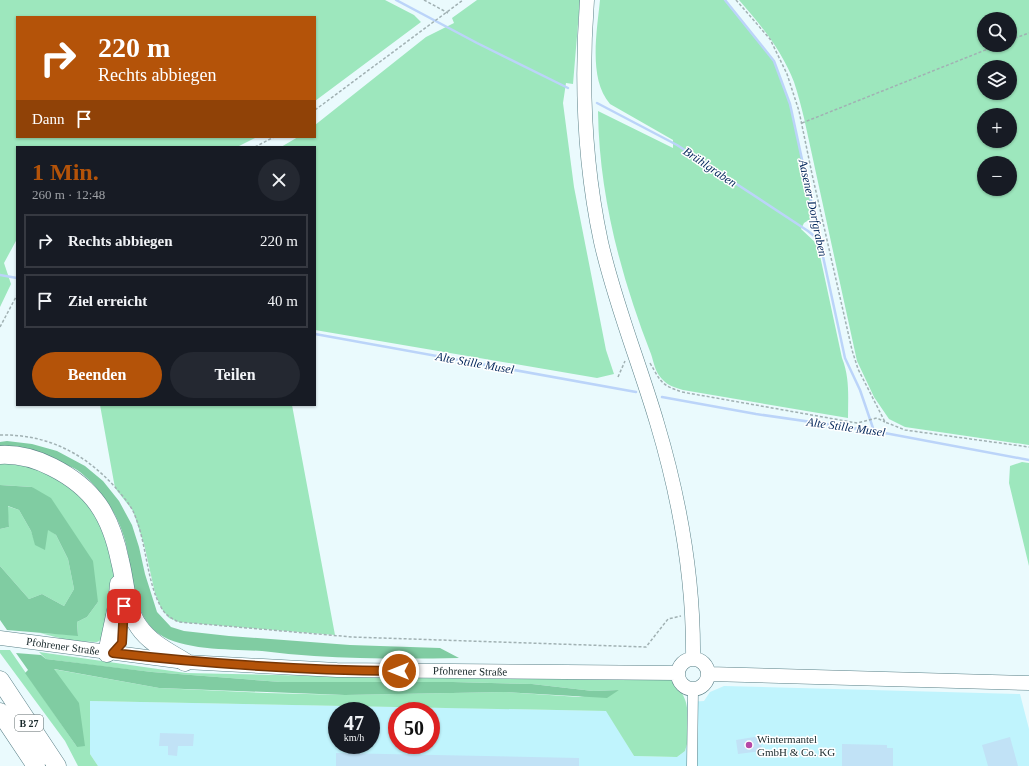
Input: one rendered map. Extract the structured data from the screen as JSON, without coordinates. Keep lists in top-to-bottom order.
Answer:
{
  "streets": {
    "highway": ["B 27"],
    "main road": ["Pfohrener Straße"]
  },
  "water": ["Brühlgraben", "Aasener Dorfgraben", "Alte Stille Musel"],
  "places": ["Wintermantel GmbH & Co. KG"],
  "page": {
    "map_buttons": ["+", "−"],
    "turn": ["220 m", "Rechts abbiegen"],
    "then": "Dann",
    "heading": ["1 Min.", "260 m · 12:48"],
    "list": [
      {
        "name": "Rechts abbiegen",
        "value": "220 m"
      },
      {
        "name": "Ziel erreicht",
        "value": "40 m"
      }
    ],
    "buttons": ["Beenden", "Teilen"],
    "speed": "47 km/h",
    "limit": "50"
  }
}
